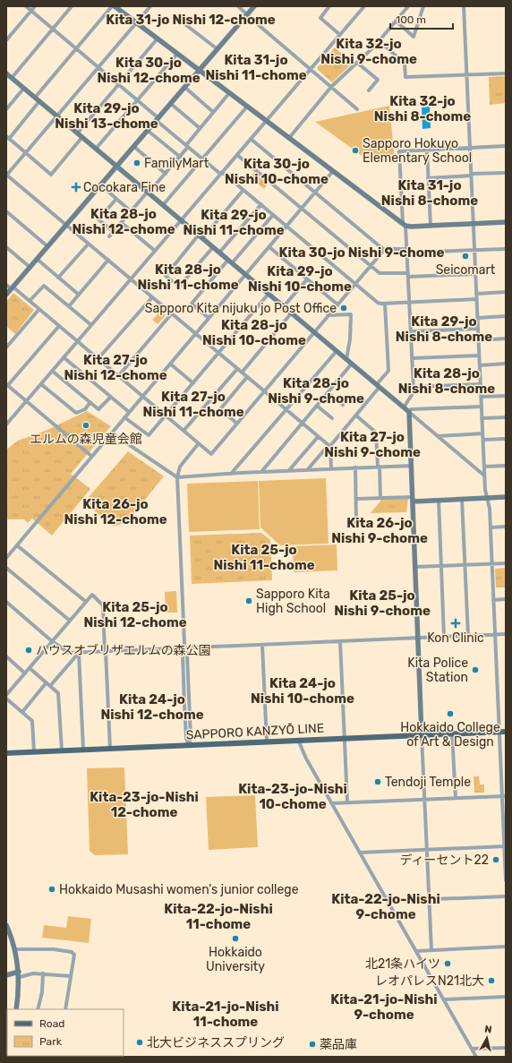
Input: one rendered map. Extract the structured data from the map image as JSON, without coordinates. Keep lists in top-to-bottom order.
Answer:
{
  "streets": {
    "main road": ["SAPPORO KANZYŌ LINE"]
  },
  "districts": [
    "Kita 31-jo Nishi 12-chome",
    "Kita 32-jo Nishi 9-chome",
    "Kita 31-jo Nishi 11-chome",
    "Kita 30-jo Nishi 12-chome",
    "Kita 32-jo Nishi 8-chome",
    "Kita 29-jo Nishi 13-chome",
    "Kita 30-jo Nishi 10-chome",
    "Kita 31-jo Nishi 8-chome",
    "Kita 28-jo Nishi 12-chome",
    "Kita 29-jo Nishi 11-chome",
    "Kita 30-jo Nishi 9-chome",
    "Kita 28-jo Nishi 11-chome",
    "Kita 29-jo Nishi 10-chome",
    "Kita 29-jo Nishi 8-chome",
    "Kita 28-jo Nishi 10-chome",
    "Kita 27-jo Nishi 12-chome",
    "Kita 28-jo Nishi 8-chome",
    "Kita 28-jo Nishi 9-chome",
    "Kita 27-jo Nishi 11-chome",
    "Kita 27-jo Nishi 9-chome",
    "Kita 26-jo Nishi 12-chome",
    "Kita 26-jo Nishi 9-chome",
    "Kita 25-jo Nishi 11-chome",
    "Kita 25-jo Nishi 9-chome",
    "Kita 25-jo Nishi 12-chome",
    "Kita 24-jo Nishi 10-chome",
    "Kita 24-jo Nishi 12-chome",
    "Kita-23-jo-Nishi 10-chome",
    "Kita-23-jo-Nishi 12-chome",
    "Kita-22-jo-Nishi 9-chome",
    "Kita-22-jo-Nishi 11-chome",
    "Kita-21-jo-Nishi 9-chome",
    "Kita-21-jo-Nishi 11-chome"
  ],
  "places": {
    "other": [
      "Sapporo Hokuyo Elementary School",
      "FamilyMart",
      "Seicomart",
      "Sapporo Kita nijuku jo Post Office",
      "エルムの森児童会館",
      "Sapporo Kita High School",
      "ハウスオブリザエルムの森公園",
      "Kita Police Station",
      "Hokkaido College of Art & Design",
      "Tendoji Temple",
      "ディーセント22",
      "Hokkaido Musashi women's junior college",
      "Hokkaido University",
      "北21条ハイツ",
      "レオパレスN21北大",
      "北大ビジネススプリング",
      "薬品庫"
    ],
    "health": ["Cocokara Fine", "Kon Clinic"]
  },
  "legend": ["Road", "Park"],
  "scale_bar": "100 m",
  "north": "top"
}
